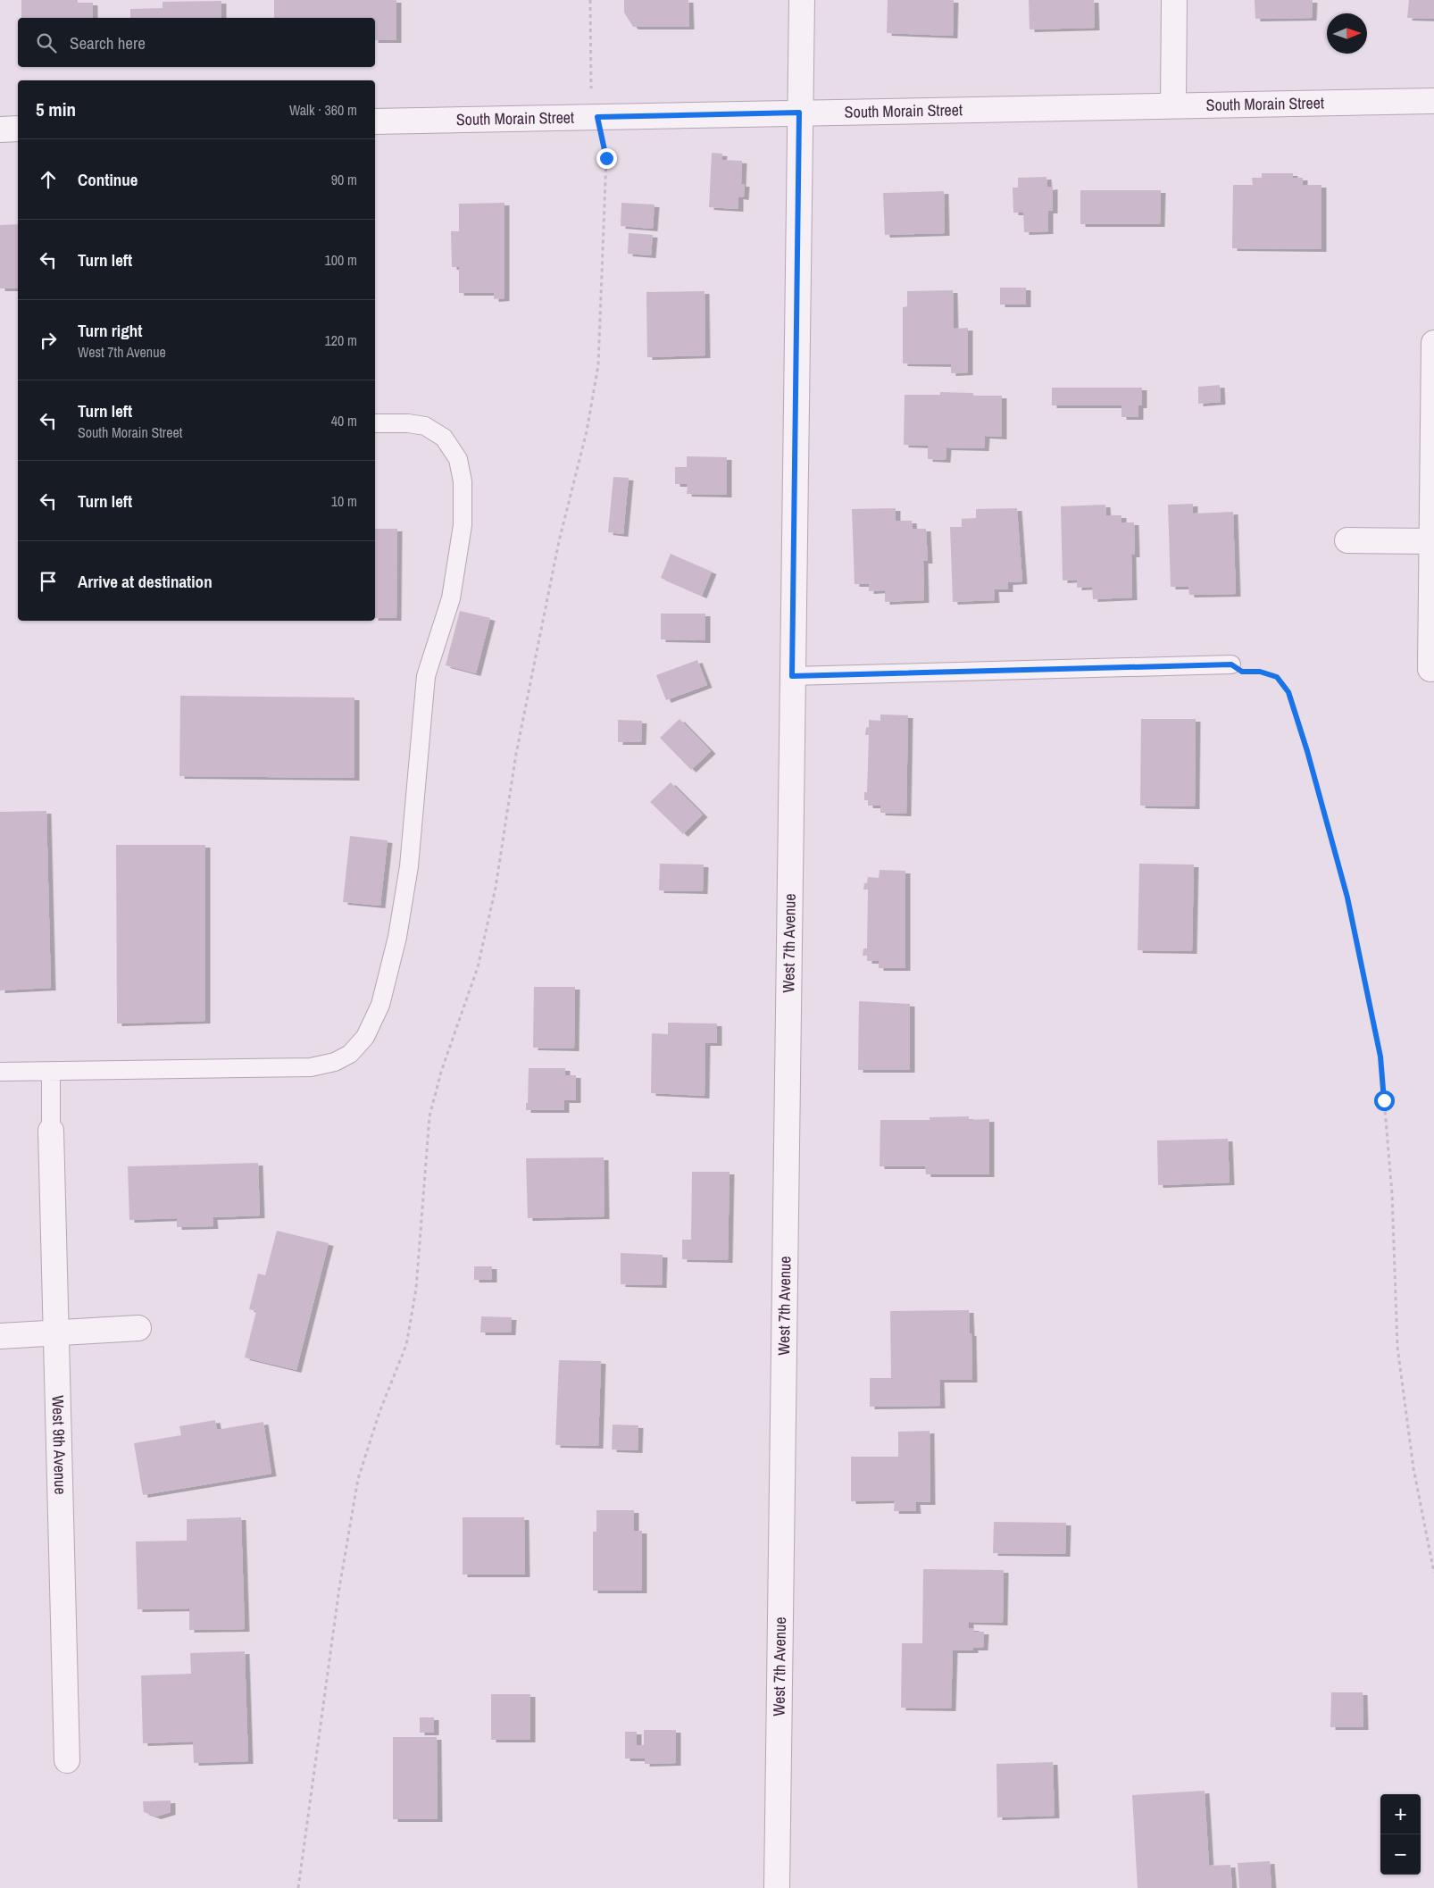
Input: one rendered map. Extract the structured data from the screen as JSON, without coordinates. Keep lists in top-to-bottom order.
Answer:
{
  "streets": {
    "street": ["South Morain Street", "West 7th Avenue", "West 9th Avenue"]
  },
  "crossings": [
    ["South Morain Street", "West 7th Avenue"]
  ],
  "north": "right",
  "page": {
    "search": "Search here",
    "heading": ["5 min", "Walk · 360 m"],
    "list": [
      ["Continue", "90 m"],
      ["Turn left", "100 m"],
      ["Turn right", "West 7th Avenue", "120 m"],
      ["Turn left", "South Morain Street", "40 m"],
      ["Turn left", "10 m"],
      "Arrive at destination"
    ],
    "map_buttons": ["+", "−"]
  }
}
